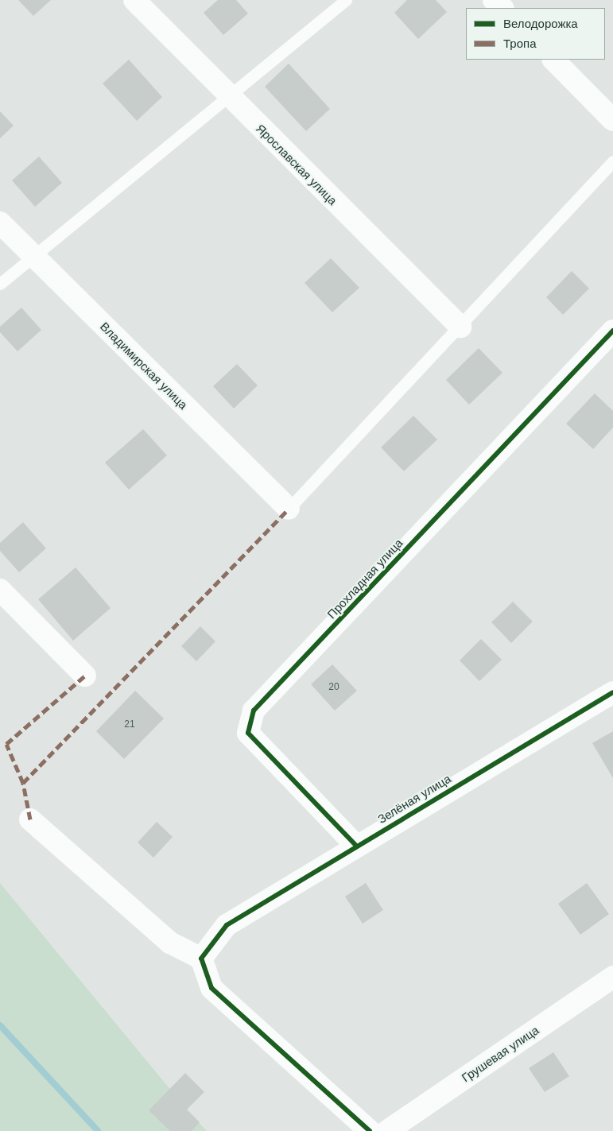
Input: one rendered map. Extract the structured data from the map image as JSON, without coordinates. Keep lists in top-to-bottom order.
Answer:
{
  "streets": {
    "street": [
      "Ярославская улица",
      "Владимирская улица",
      "Прохладная улица",
      "Зелёная улица",
      "Грушевая улица"
    ]
  },
  "crossings": [
    ["Прохладная улица", "Зелёная улица"]
  ],
  "house_numbers": ["20", "21"],
  "legend": ["Велодорожка", "Тропа"]
}
